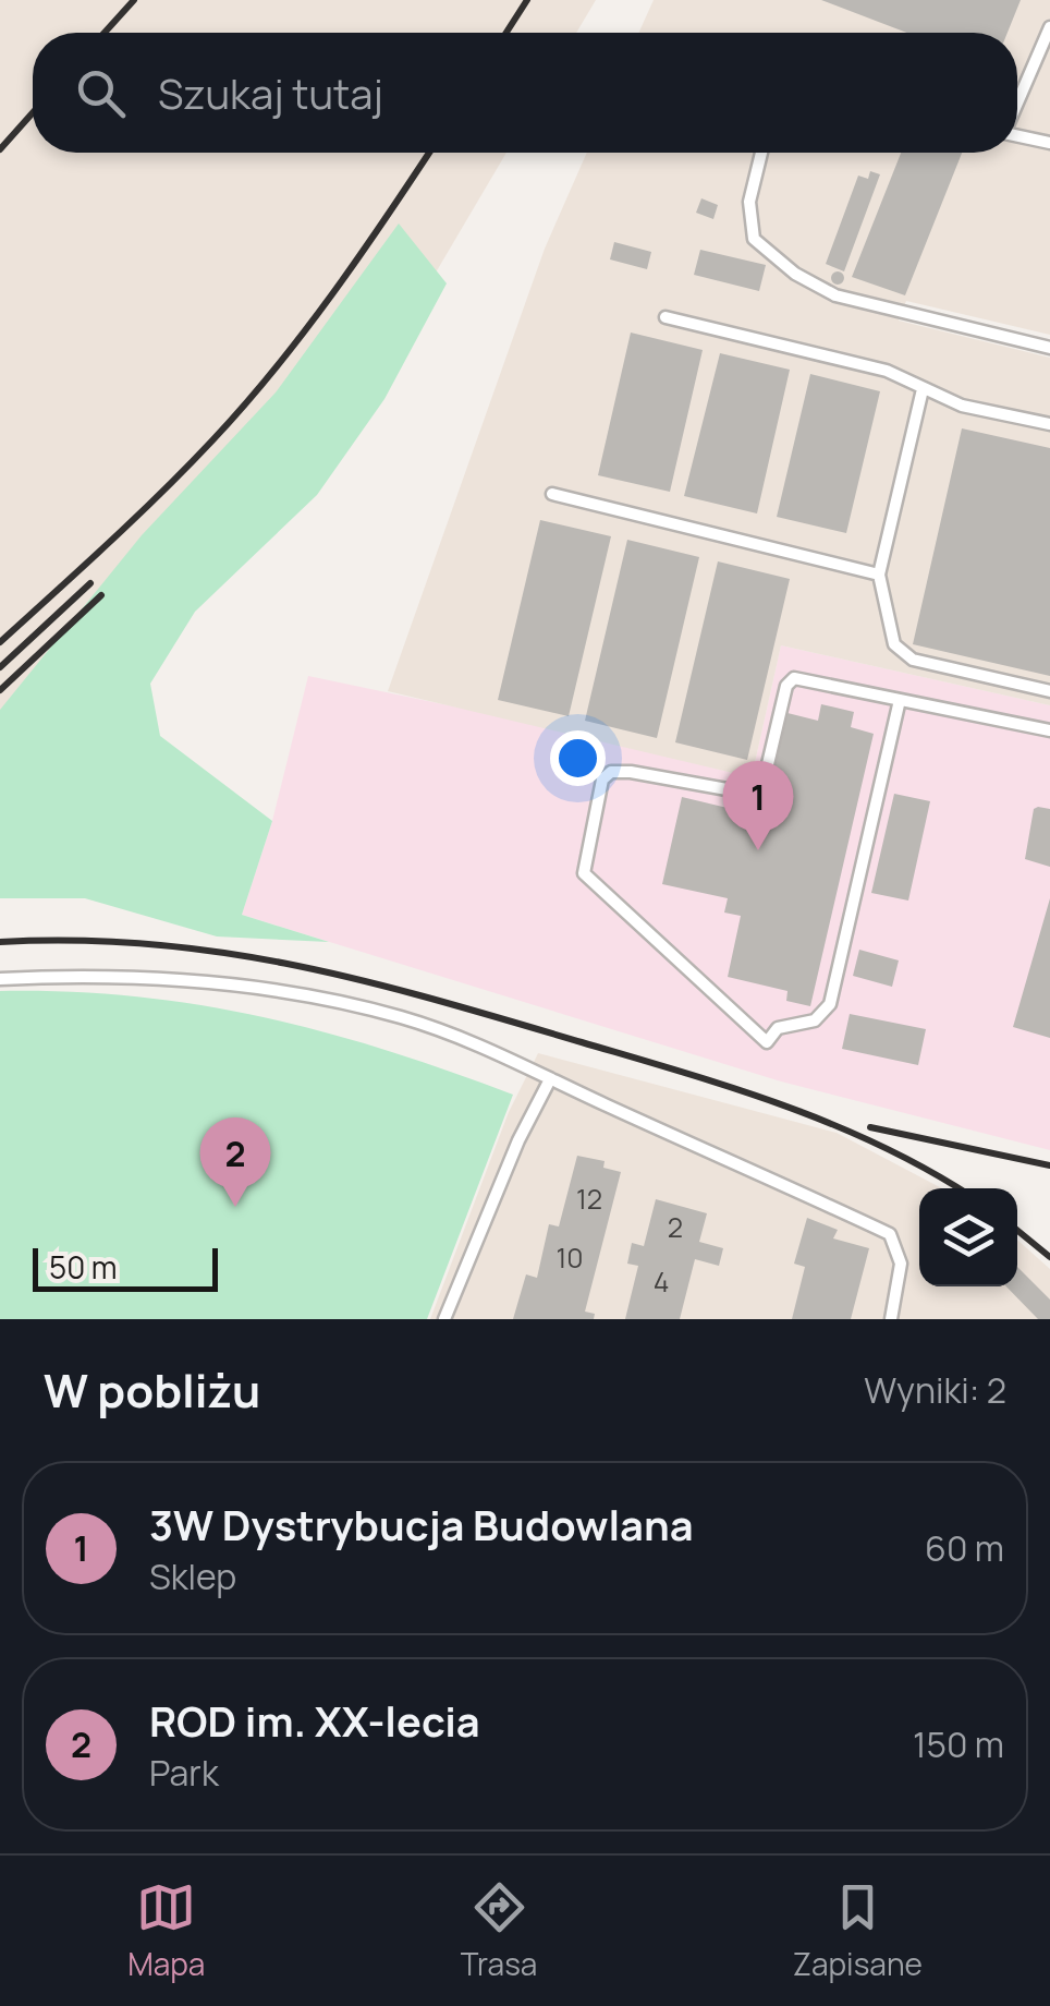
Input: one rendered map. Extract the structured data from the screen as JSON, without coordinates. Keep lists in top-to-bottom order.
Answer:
{
  "house_numbers": [
    "12",
    "2",
    "10",
    "4"
  ],
  "scale_bar": "50 m",
  "page": {
    "search": "Szukaj tutaj",
    "pins": ["1", "2"],
    "scale": "50 m",
    "heading": ["W pobliżu", "Wyniki: 2"],
    "list": [
      {
        "mark": "1",
        "name": "3W Dystrybucja Budowlana",
        "note": "Sklep",
        "value": "60 m"
      },
      {
        "mark": "2",
        "name": "ROD im. XX-lecia",
        "note": "Park",
        "value": "150 m"
      }
    ],
    "nav": ["Mapa", "Trasa", "Zapisane"]
  }
}
